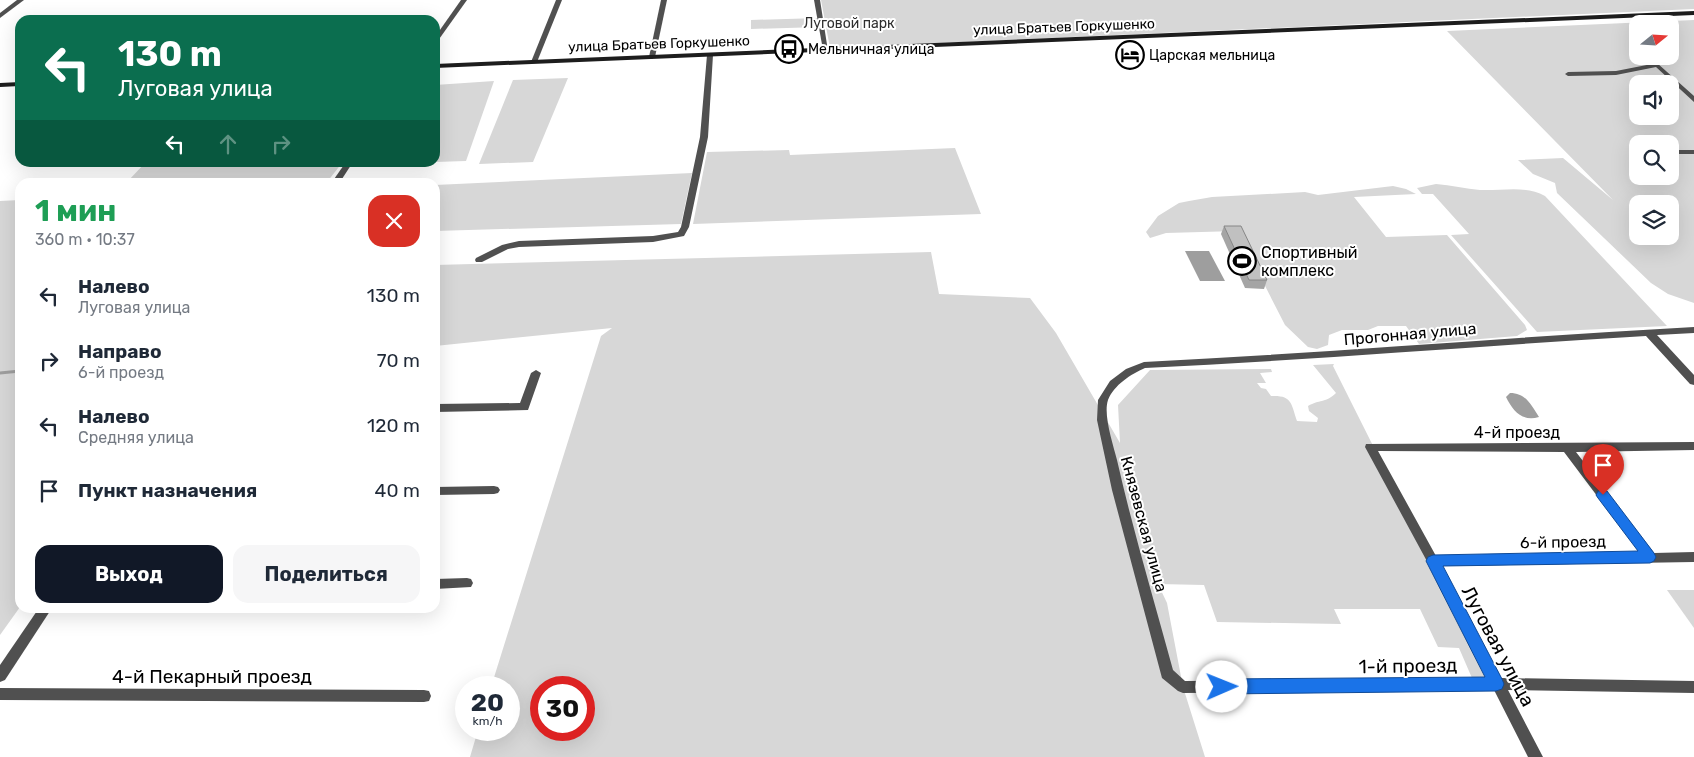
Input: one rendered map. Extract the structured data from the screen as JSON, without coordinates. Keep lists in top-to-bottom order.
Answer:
{
  "streets": {
    "street": [
      "улица Братьев Горкушенко",
      "Прогонная улица",
      "4-й проезд",
      "Князевская улица",
      "6-й проезд",
      "Луговая улица",
      "1-й проезд",
      "4-й Пекарный проезд"
    ]
  },
  "crossings": [
    ["Прогонная улица", "Князевская улица"],
    ["4-й проезд", "Луговая улица"],
    ["Князевская улица", "1-й проезд"],
    ["6-й проезд", "Луговая улица"],
    ["Луговая улица", "1-й проезд"]
  ],
  "parks": ["Луговой парк"],
  "places": {
    "bus stop": ["Мельничная улица"],
    "hotel": ["Царская мельница"],
    "sports": ["Спортивный комплекс"]
  },
  "north": "right",
  "page": {
    "turn": ["130 m", "Луговая улица"],
    "heading": ["1 мин", "360 m · 10:37"],
    "list": [
      {
        "name": "Налево",
        "note": "Луговая улица",
        "value": "130 m"
      },
      {
        "name": "Направо",
        "note": "6-й проезд",
        "value": "70 m"
      },
      {
        "name": "Налево",
        "note": "Средняя улица",
        "value": "120 m"
      },
      {
        "name": "Пункт назначения",
        "value": "40 m"
      }
    ],
    "buttons": ["Выход", "Поделиться"],
    "speed": "20 km/h",
    "limit": "30"
  }
}
